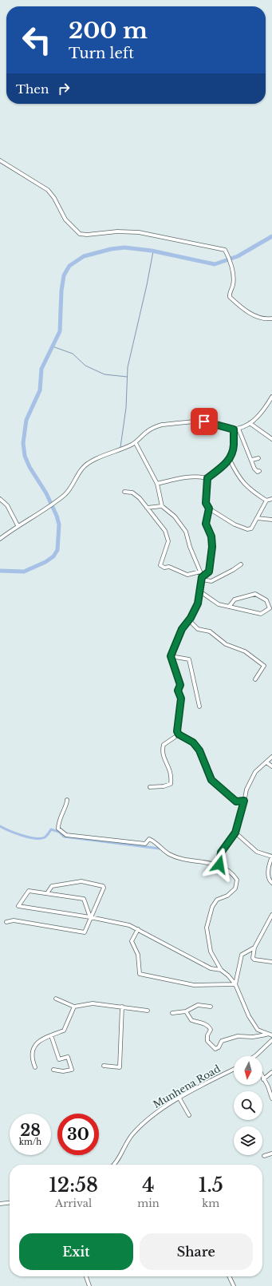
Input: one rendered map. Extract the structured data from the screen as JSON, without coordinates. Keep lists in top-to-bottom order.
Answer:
{
  "streets": {
    "street": ["Munhena Road"]
  },
  "north": "bottom",
  "page": {
    "turn": ["200 m", "Turn left"],
    "then": "Then",
    "speed": "28 km/h",
    "limit": "30",
    "eta": [
      "12:58",
      "Arrival",
      "4",
      "min",
      "1.5",
      "km"
    ],
    "buttons": ["Exit", "Share"]
  }
}
